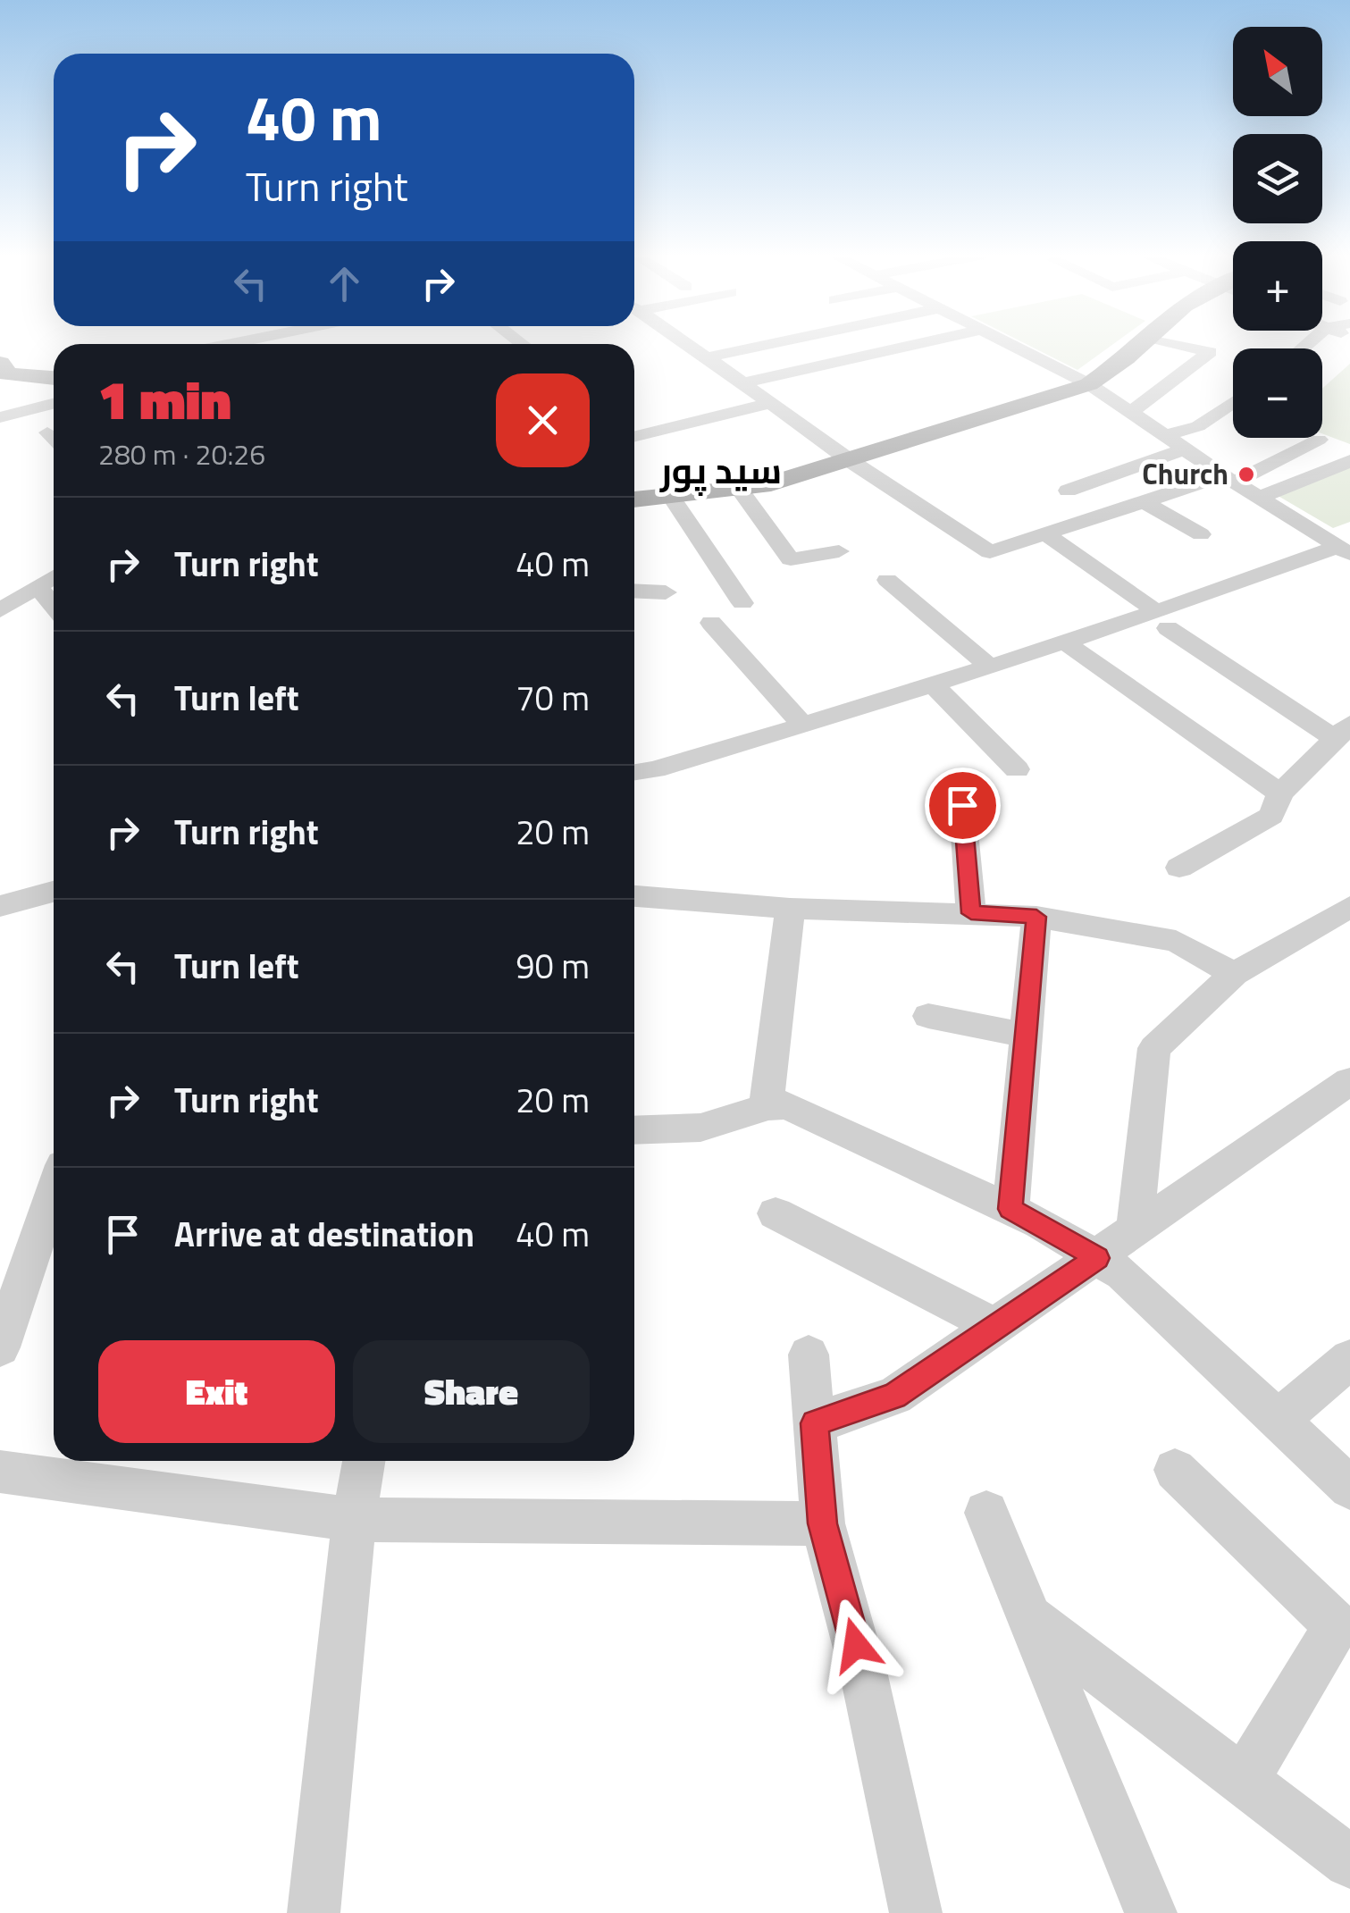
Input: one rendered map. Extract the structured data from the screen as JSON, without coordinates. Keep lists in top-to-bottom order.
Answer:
{
  "districts": ["سید پور"],
  "places": ["Church"],
  "north": "top left",
  "page": {
    "map_buttons": ["+", "−"],
    "turn": ["40 m", "Turn right"],
    "heading": ["1 min", "280 m · 20:26"],
    "list": [
      {
        "name": "Turn right",
        "value": "40 m"
      },
      {
        "name": "Turn left",
        "value": "70 m"
      },
      {
        "name": "Turn right",
        "value": "20 m"
      },
      {
        "name": "Turn left",
        "value": "90 m"
      },
      {
        "name": "Turn right",
        "value": "20 m"
      },
      {
        "name": "Arrive at destination",
        "value": "40 m"
      }
    ],
    "buttons": ["Exit", "Share"]
  }
}
